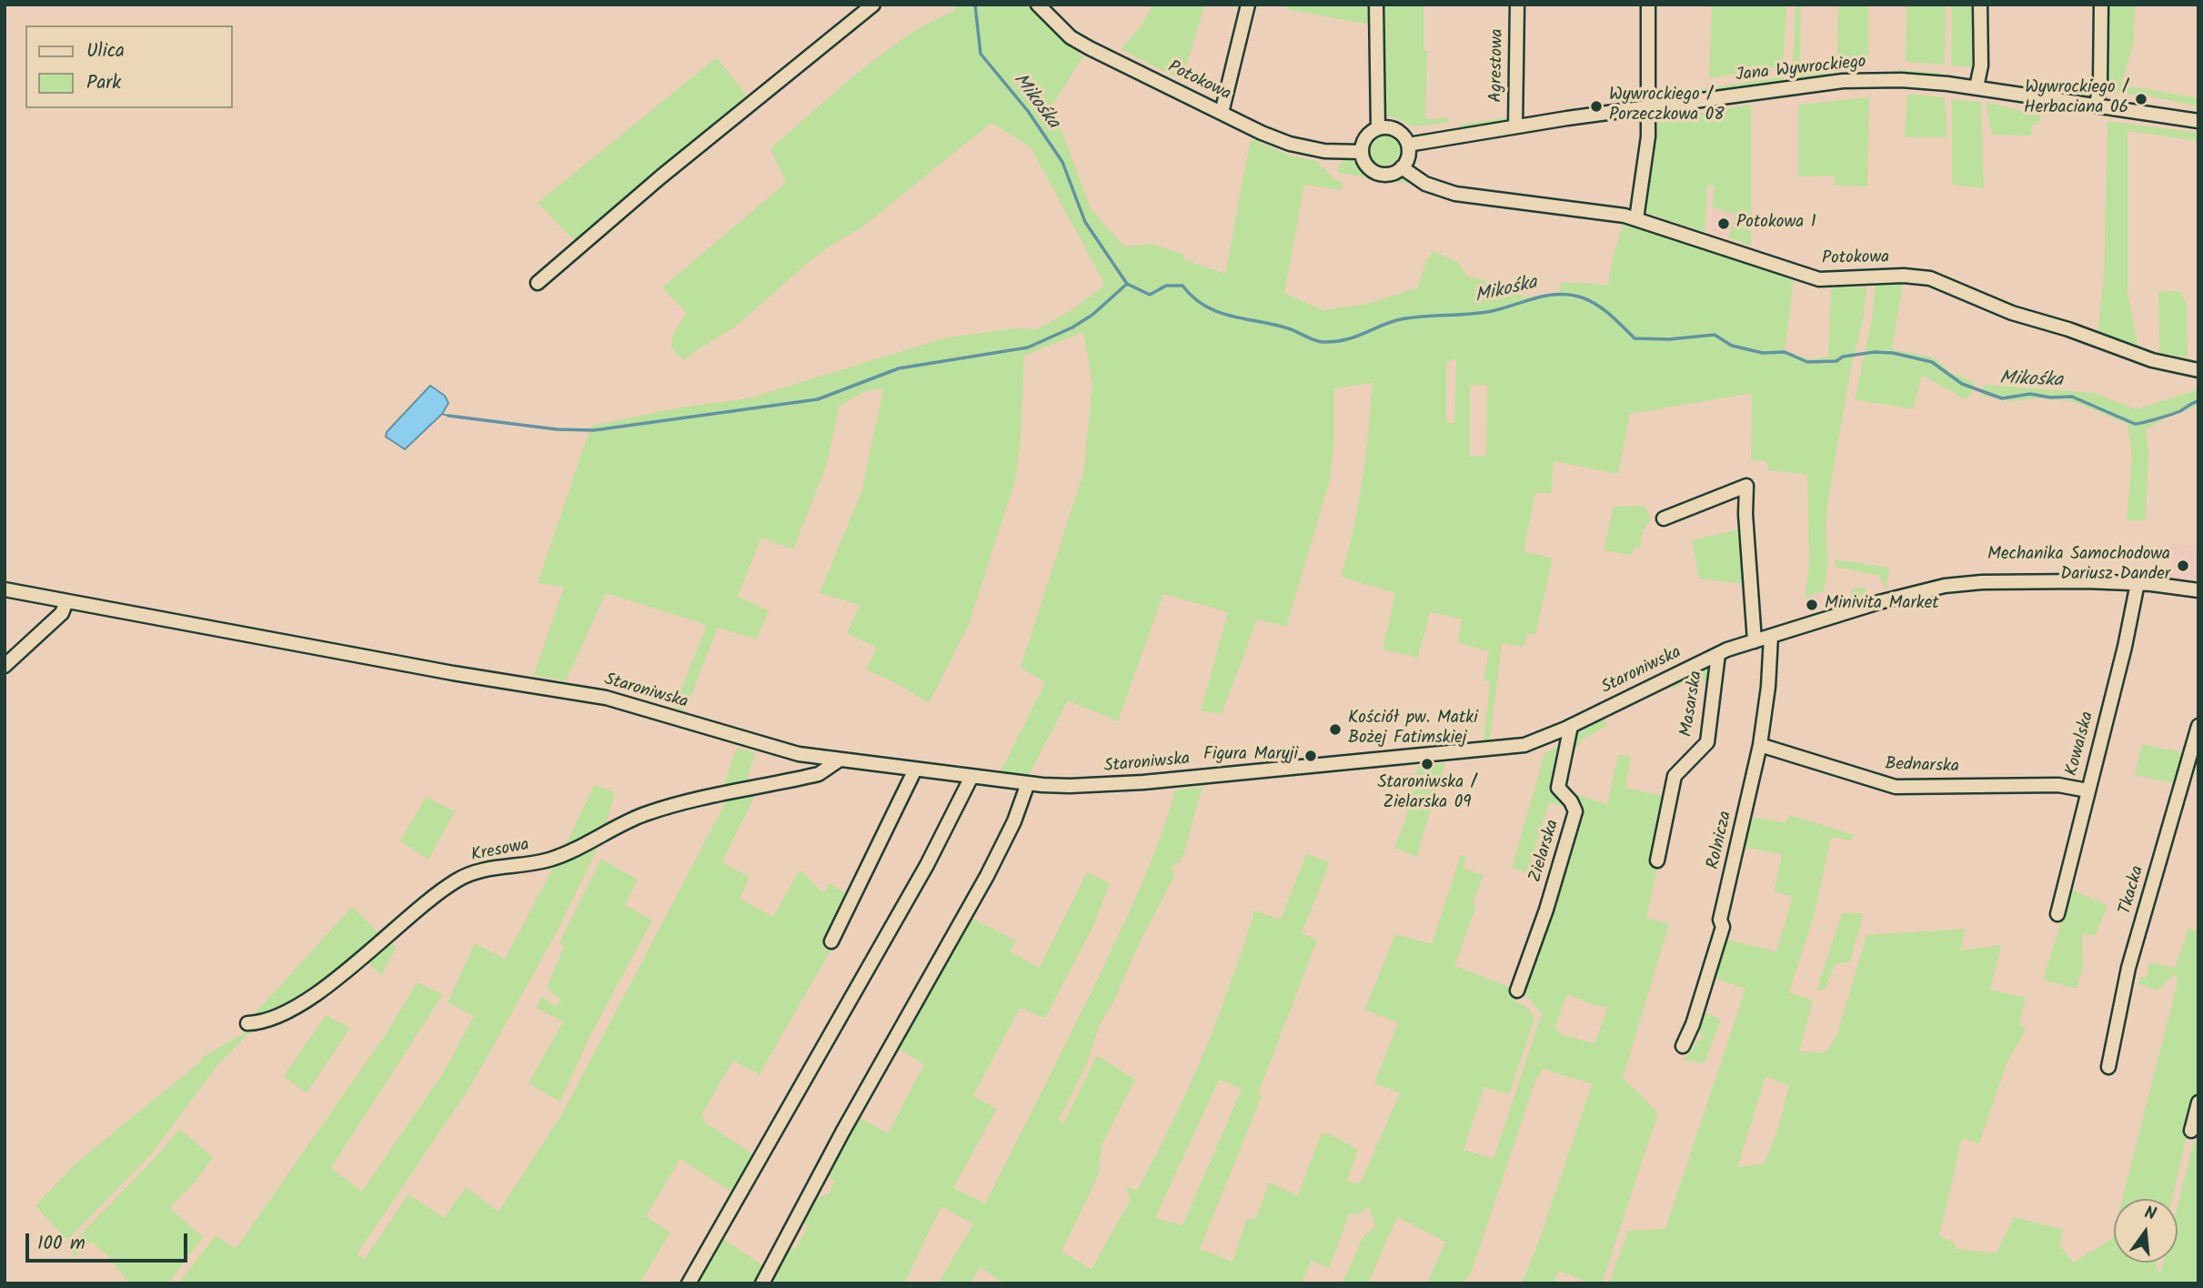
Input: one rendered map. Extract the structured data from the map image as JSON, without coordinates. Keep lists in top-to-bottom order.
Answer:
{
  "streets": {
    "street": [
      "Agrestowa",
      "Jana Wywrockiego",
      "Potokowa",
      "Staroniwska",
      "Masarska",
      "Kowalska",
      "Bednarska",
      "Rolnicza",
      "Kresowa",
      "Zielarska",
      "Tkacka"
    ]
  },
  "crossings": [
    ["Agrestowa", "Jana Wywrockiego"],
    ["Jana Wywrockiego", "Potokowa"],
    ["Staroniwska", "Masarska"],
    ["Staroniwska", "Kowalska"],
    ["Staroniwska", "Rolnicza"],
    ["Staroniwska", "Kresowa"],
    ["Staroniwska", "Zielarska"],
    ["Kowalska", "Bednarska"],
    ["Bednarska", "Rolnicza"]
  ],
  "water": ["Mikośka"],
  "places": [
    "Wywrockiego / Herbaciana 06",
    "Wywrockiego / Porzeczkowa 08",
    "Potokowa 1",
    "Mechanika Samochodowa Dariusz Dander",
    "Minivita Market",
    "Kościół pw. Matki Bożej Fatimskiej",
    "Figura Maryji",
    "Staroniwska / Zielarska 09"
  ],
  "legend": ["Ulica", "Park"],
  "scale_bar": "100 m",
  "north": "top"
}
